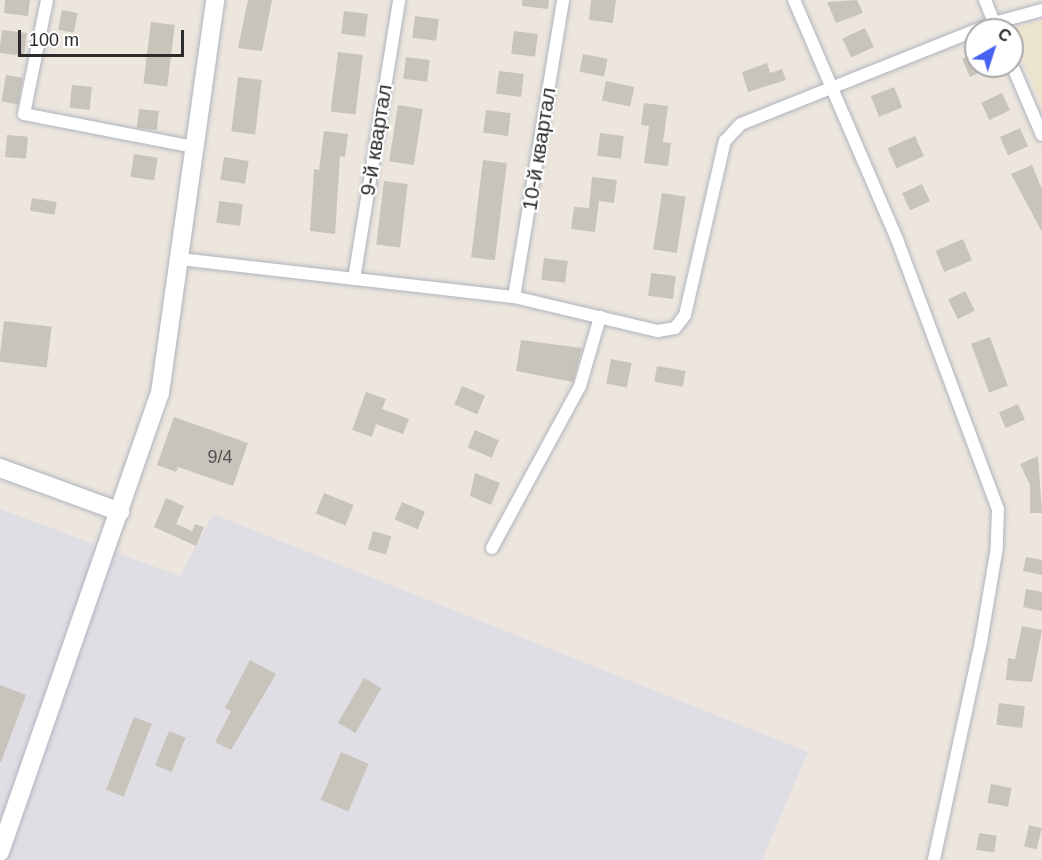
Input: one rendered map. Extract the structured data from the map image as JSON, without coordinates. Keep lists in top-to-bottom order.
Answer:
{
  "streets": {
    "street": ["9-й квартал", "10-й квартал"]
  },
  "house_numbers": ["9/4"],
  "scale_bar": "100 m",
  "north": "top right"
}
